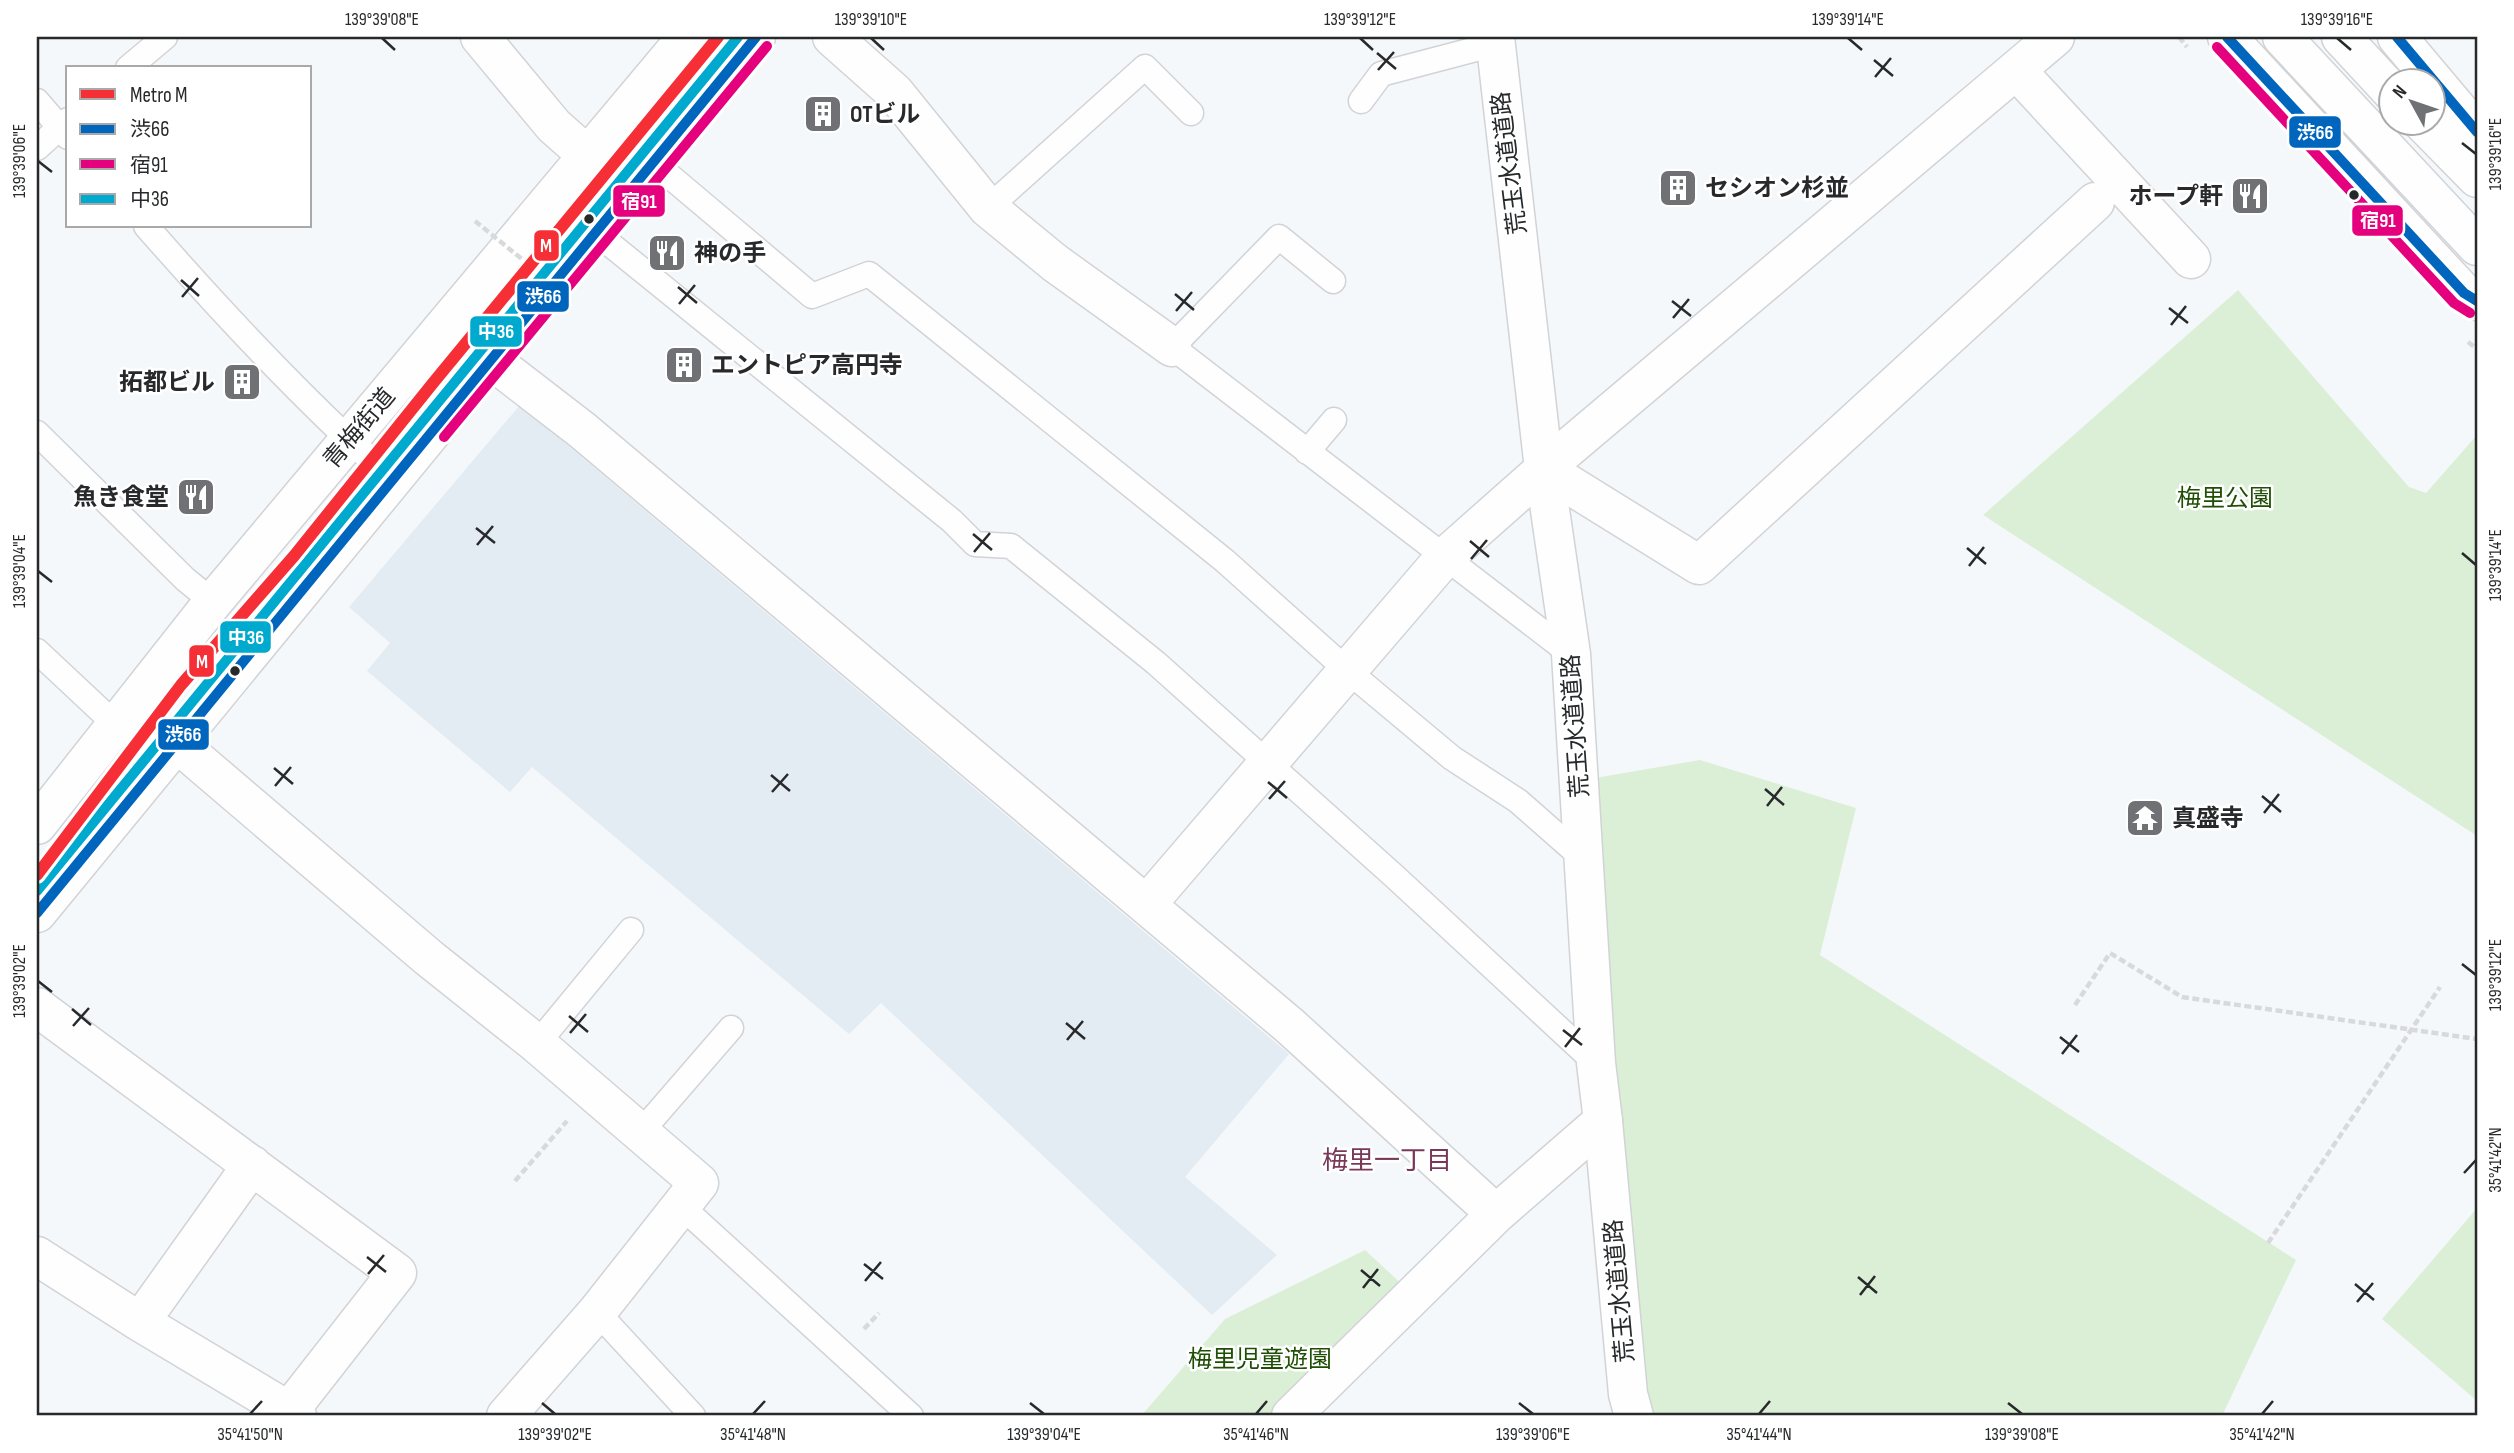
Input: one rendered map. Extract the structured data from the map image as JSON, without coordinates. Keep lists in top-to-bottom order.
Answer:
{
  "streets": {
    "street": ["荒玉水道道路", "青梅街道"]
  },
  "districts": ["梅里一丁目"],
  "parks": ["梅里公園", "梅里児童遊園"],
  "places": {
    "building": [
      "OTビル",
      "セシオン杉並",
      "エントピア高円寺",
      "拓都ビル"
    ],
    "restaurant": ["ホープ軒", "神の手", "魚き食堂"],
    "temple": ["真盛寺"]
  },
  "lines": [
    "metro line M",
    "transit line 渋66",
    "transit line 中36",
    "transit line 宿91"
  ],
  "legend": [
    "Metro M",
    "渋66",
    "宿91",
    "中36"
  ],
  "north": "top left",
  "coordinates": [
    "139°39'08\"E",
    "139°39'10\"E",
    "139°39'12\"E",
    "139°39'14\"E",
    "139°39'16\"E",
    "139°39'06\"E",
    "139°39'04\"E",
    "139°39'02\"E",
    "35°41'42\"N",
    "35°41'50\"N",
    "35°41'48\"N",
    "35°41'46\"N",
    "35°41'44\"N"
  ]
}
